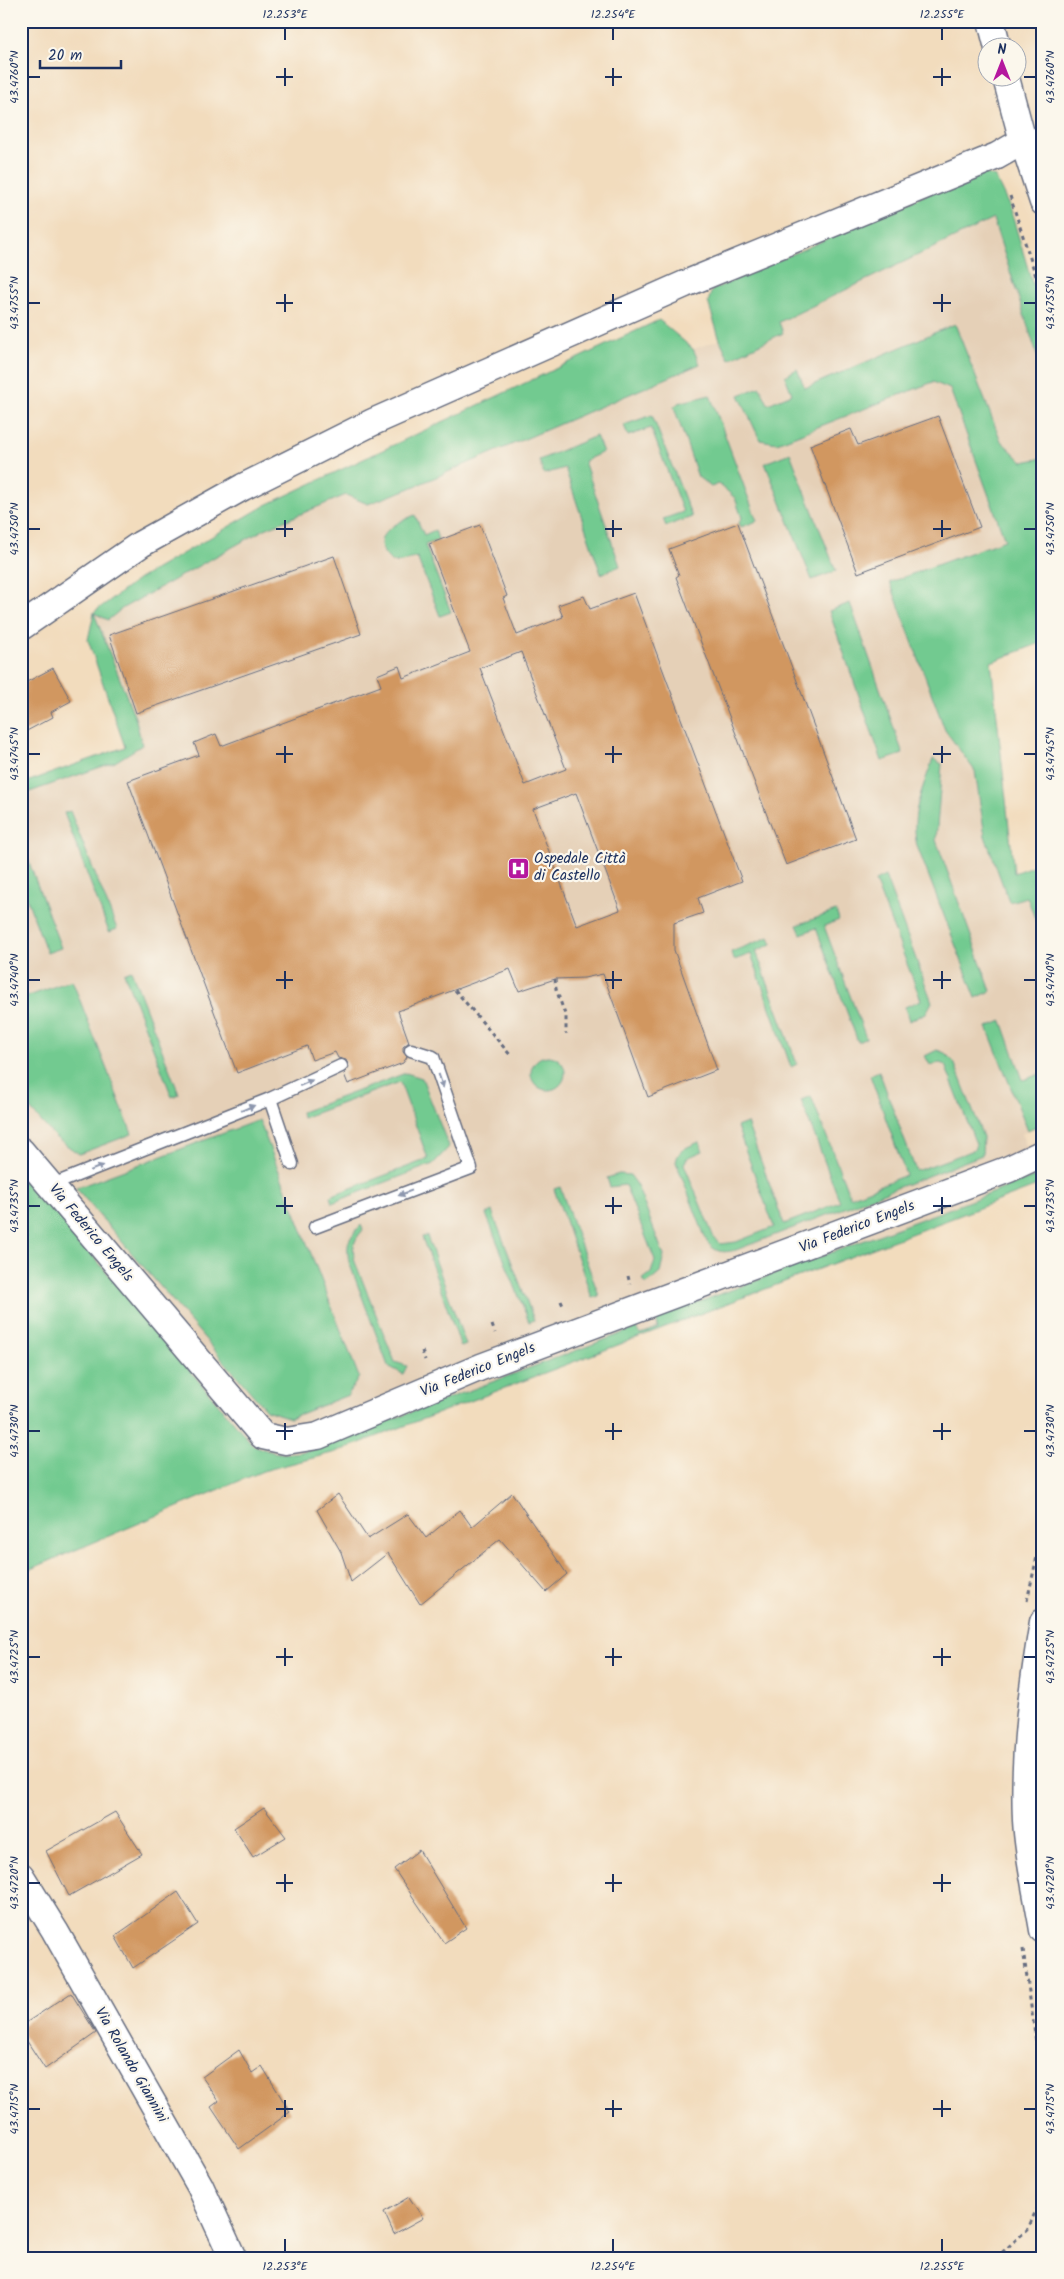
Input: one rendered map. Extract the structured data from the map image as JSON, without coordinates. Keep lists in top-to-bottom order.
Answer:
{
  "streets": {
    "street": ["Via Federico Engels", "Via Rolando Giannini"]
  },
  "places": {
    "hospital": ["Ospedale Città di Castello"]
  },
  "scale_bar": "20 m",
  "north": "top",
  "coordinates": [
    "12.253°E",
    "12.254°E",
    "12.255°E",
    "43.4760°N",
    "43.4755°N",
    "43.4750°N",
    "43.4745°N",
    "43.4740°N",
    "43.4735°N",
    "43.4730°N",
    "43.4725°N",
    "43.4720°N",
    "43.4715°N"
  ]
}
